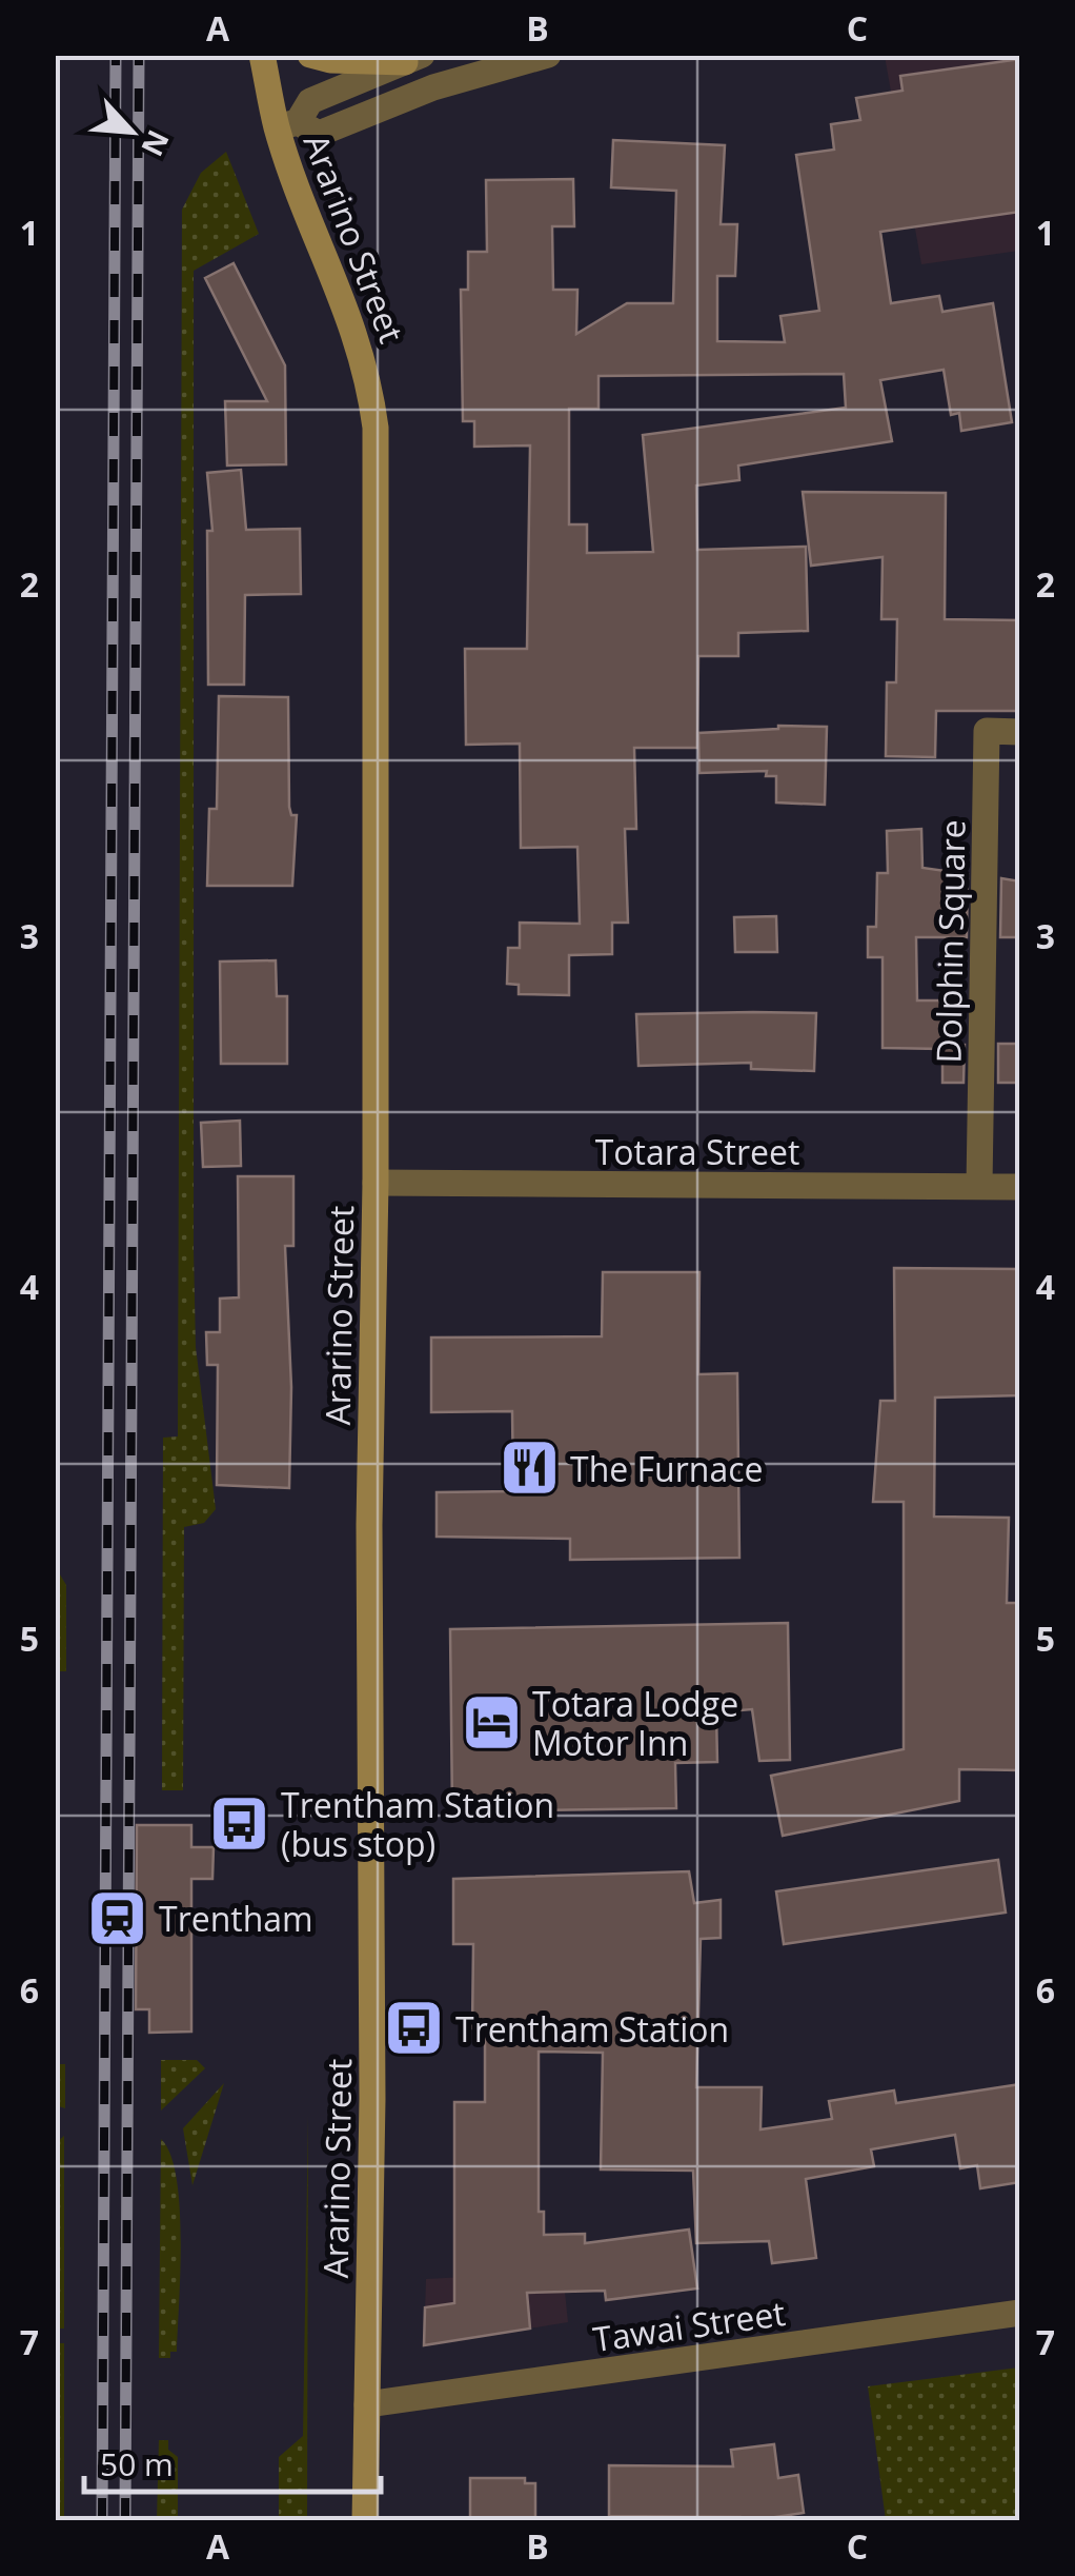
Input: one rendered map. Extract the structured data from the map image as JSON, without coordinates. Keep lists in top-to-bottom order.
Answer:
{
  "streets": {
    "street": [
      "Ararino Street",
      "Dolphin Square",
      "Totara Street",
      "Tawai Street"
    ]
  },
  "crossings": [
    ["Ararino Street", "Totara Street"],
    ["Ararino Street", "Tawai Street"],
    ["Dolphin Square", "Totara Street"]
  ],
  "places": {
    "restaurant": ["The Furnace"],
    "hotel": ["Totara Lodge Motor Inn"],
    "bus stop": ["Trentham Station (bus stop)", "Trentham Station"],
    "station": ["Trentham"]
  },
  "scale_bar": "50 m",
  "north": "bottom right",
  "grid": {
    "columns": ["A", "B", "C"],
    "rows": [
      "1",
      "2",
      "3",
      "4",
      "5",
      "6",
      "7"
    ]
  }
}
